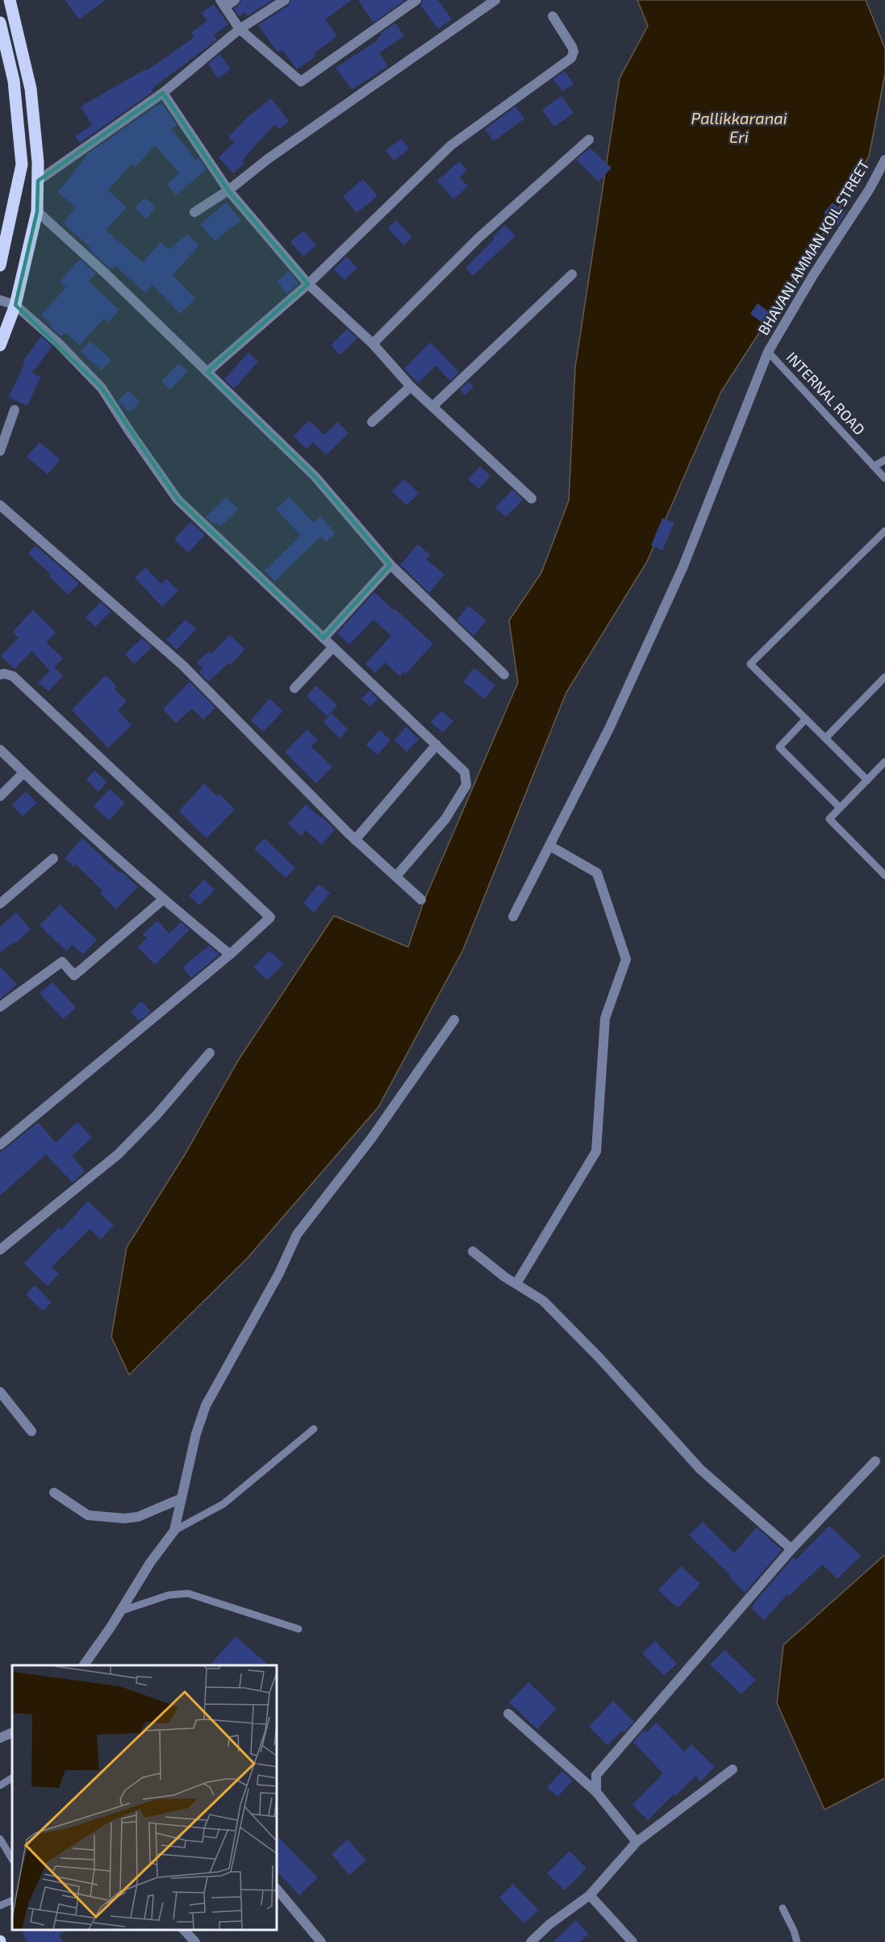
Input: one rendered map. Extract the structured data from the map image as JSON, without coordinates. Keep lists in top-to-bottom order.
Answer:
{
  "streets": {
    "street": ["BHAVANI AMMAN KOIL STREET"],
    "lane": ["INTERNAL ROAD"]
  },
  "crossings": [
    ["BHAVANI AMMAN KOIL STREET", "INTERNAL ROAD"]
  ],
  "water": ["Pallikkaranai Eri"]
}
